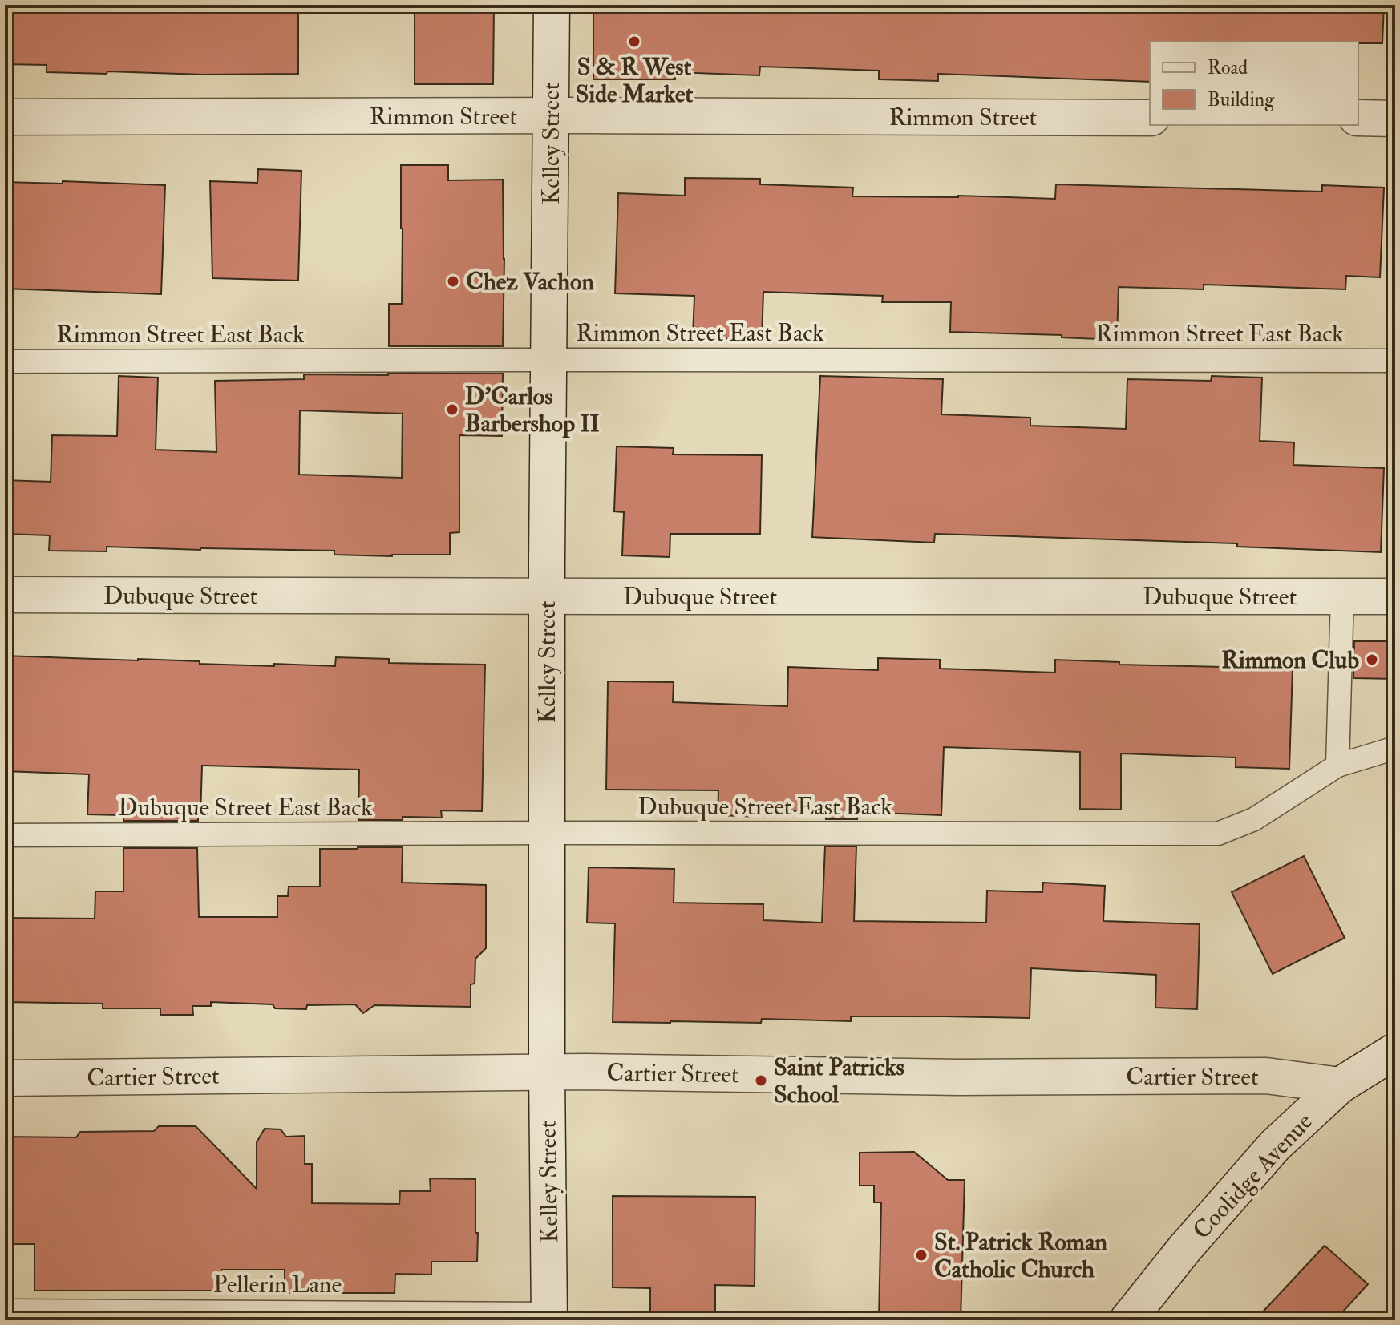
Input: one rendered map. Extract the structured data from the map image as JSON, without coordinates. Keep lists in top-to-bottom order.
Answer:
{
  "streets": {
    "street": [
      "Rimmon Street",
      "Kelley Street",
      "Dubuque Street",
      "Cartier Street",
      "Coolidge Avenue"
    ],
    "lane": ["Rimmon Street East Back", "Dubuque Street East Back", "Pellerin Lane"]
  },
  "crossings": [
    ["Rimmon Street", "Kelley Street"],
    ["Kelley Street", "Rimmon Street East Back"],
    ["Kelley Street", "Dubuque Street"],
    ["Kelley Street", "Dubuque Street East Back"],
    ["Kelley Street", "Cartier Street"],
    ["Kelley Street", "Pellerin Lane"],
    ["Cartier Street", "Coolidge Avenue"]
  ],
  "places": [
    "S & R West Side Market",
    "Chez Vachon",
    "D'Carlos Barbershop II",
    "Rimmon Club",
    "Saint Patricks School",
    "St. Patrick Roman Catholic Church"
  ],
  "legend": ["Road", "Building"]
}
